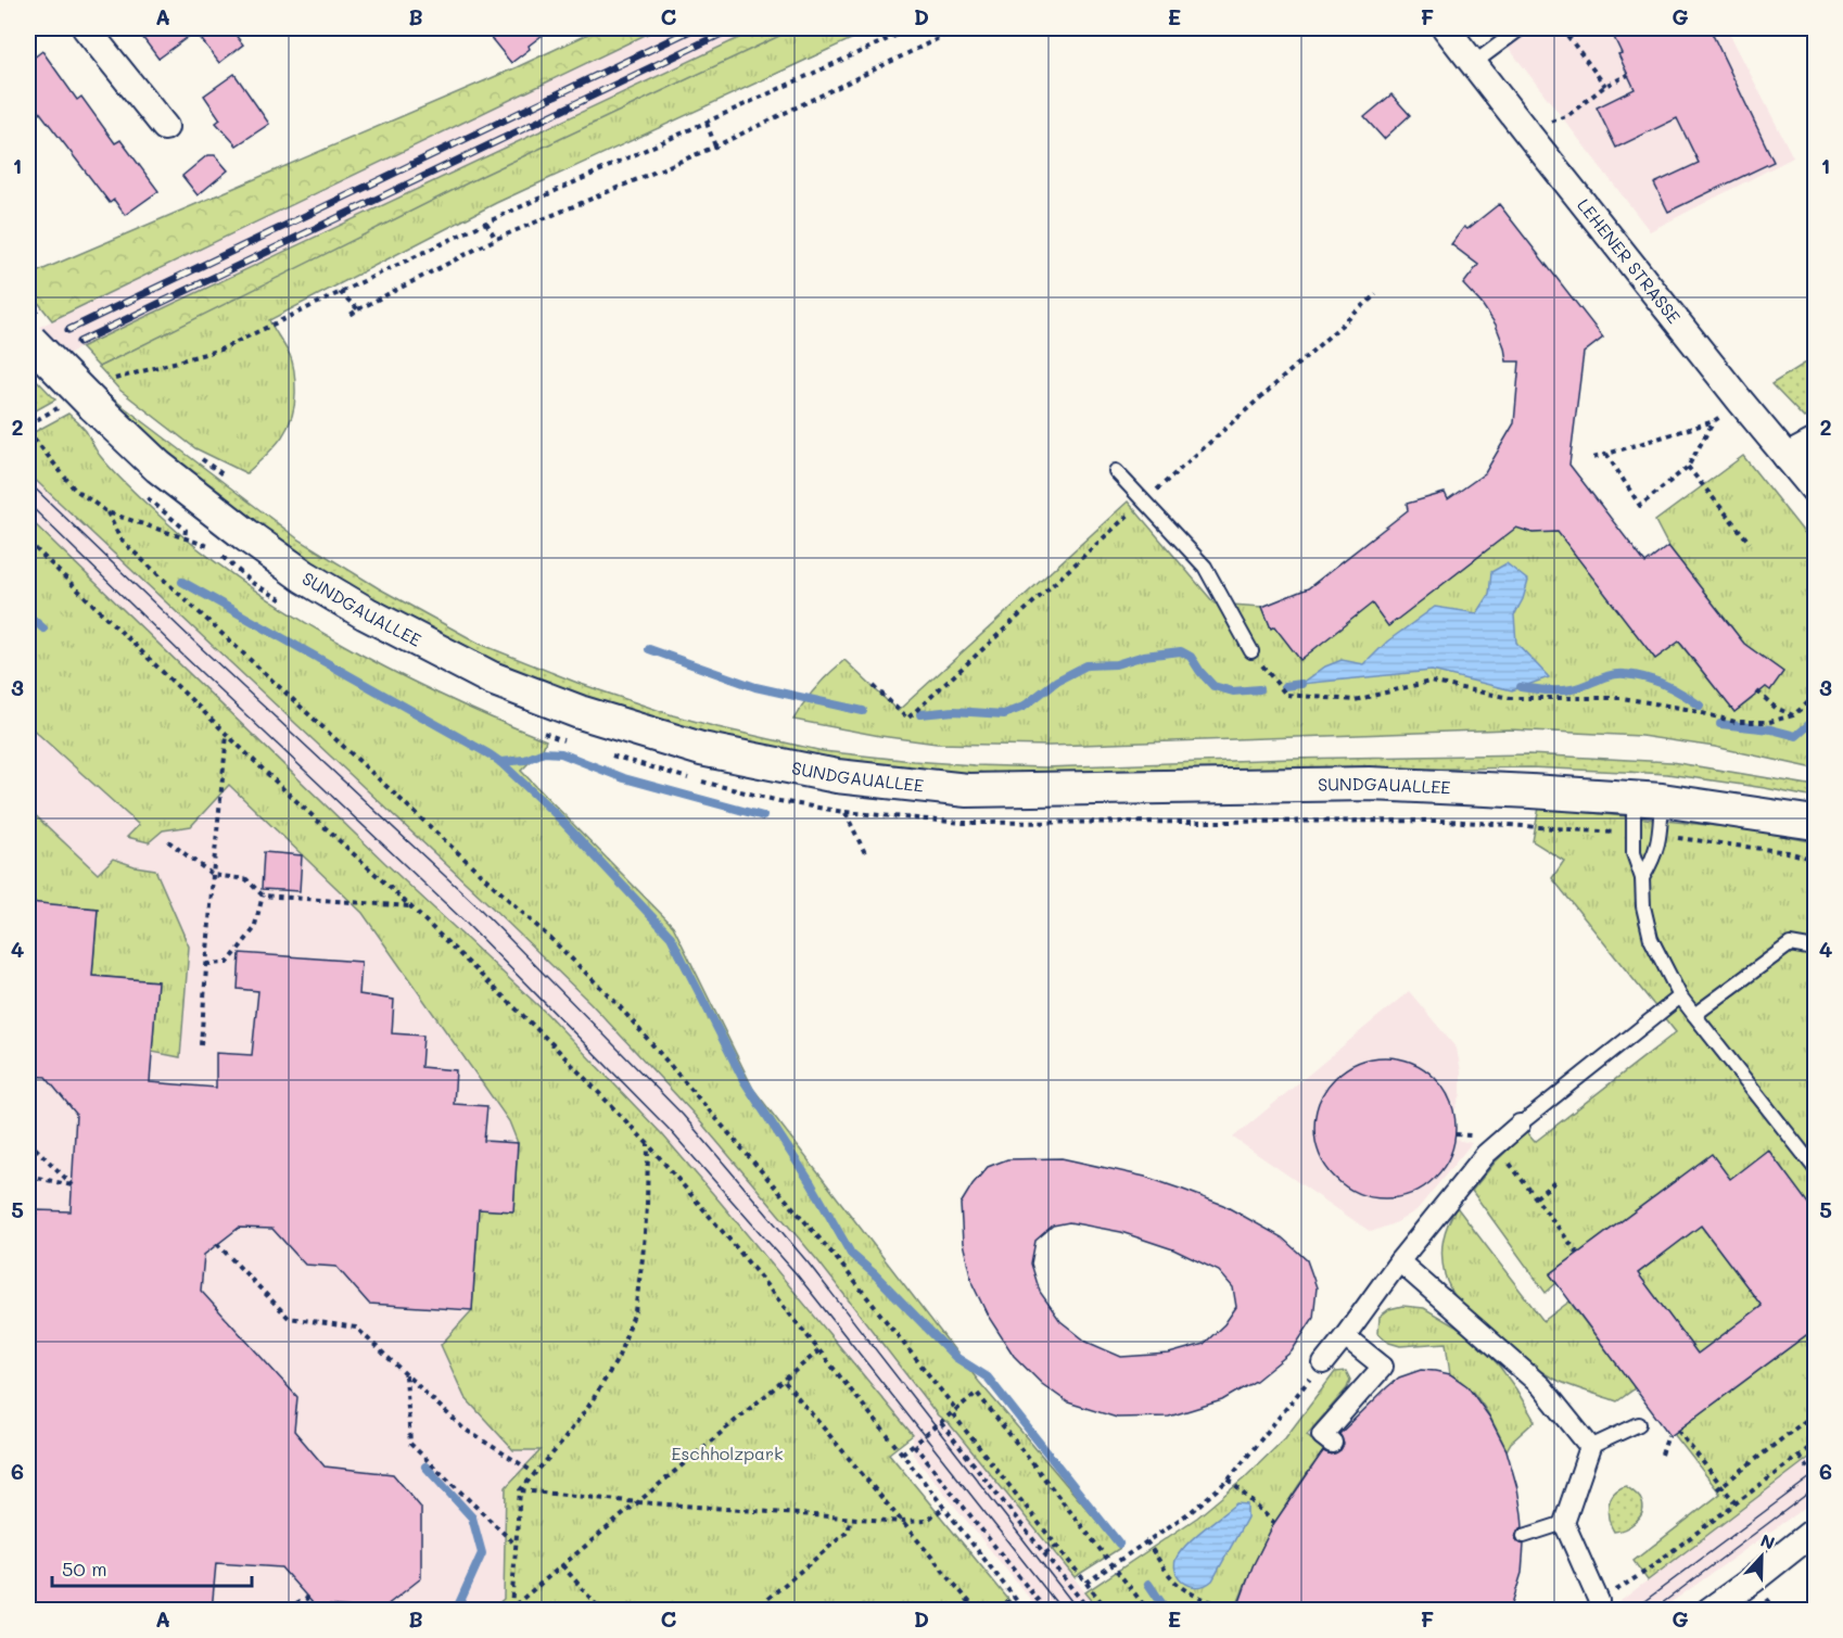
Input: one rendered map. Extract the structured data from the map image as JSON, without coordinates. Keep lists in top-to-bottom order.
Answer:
{
  "streets": {
    "street": ["LEHENER STRASSE", "SUNDGAUALLEE"]
  },
  "parks": ["Eschholzpark"],
  "scale_bar": "50 m",
  "north": "top",
  "grid": {
    "columns": [
      "A",
      "B",
      "C",
      "D",
      "E",
      "F",
      "G"
    ],
    "rows": [
      "1",
      "2",
      "3",
      "4",
      "5",
      "6"
    ]
  }
}
